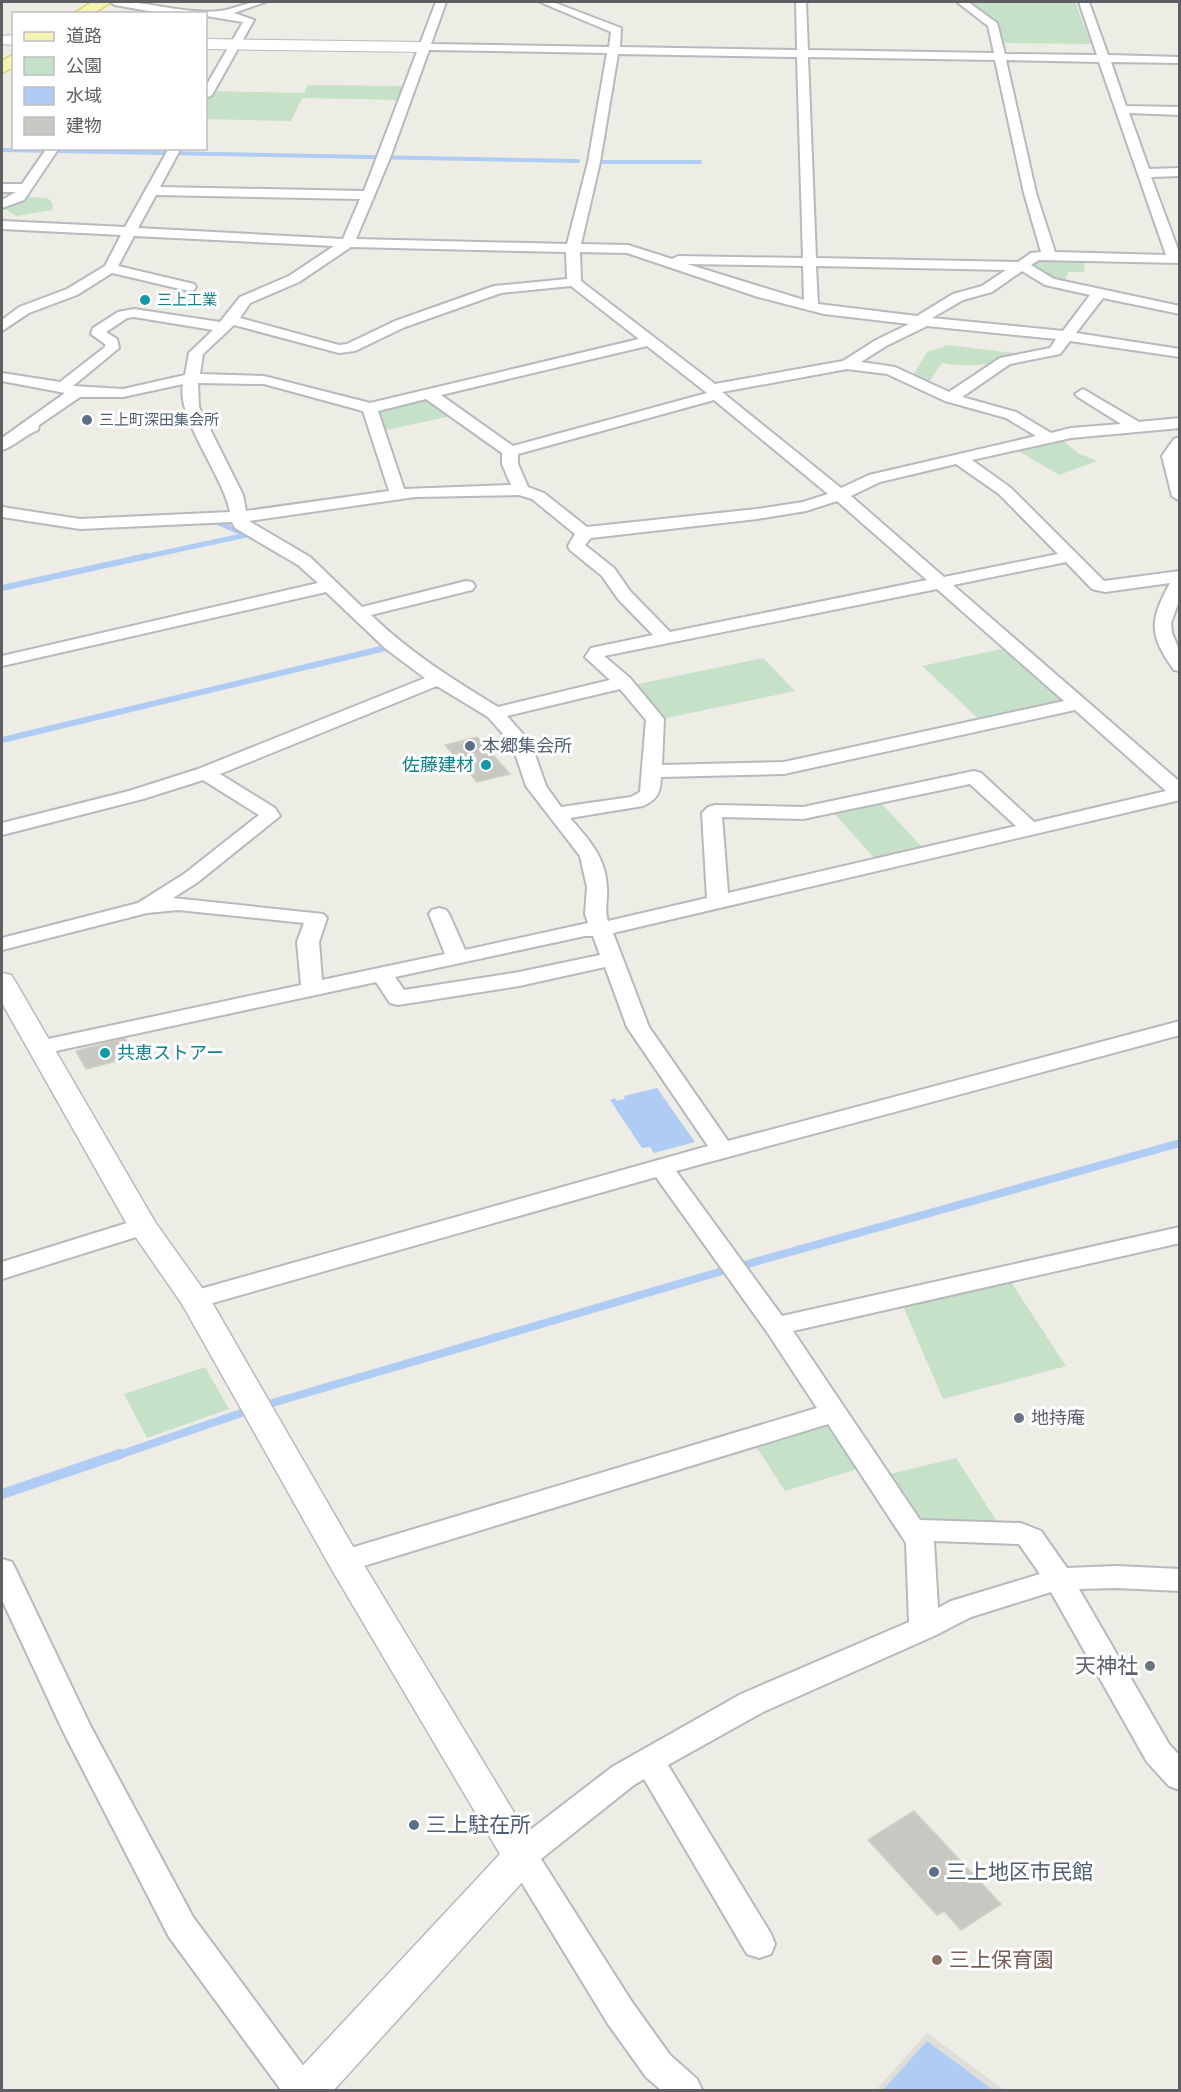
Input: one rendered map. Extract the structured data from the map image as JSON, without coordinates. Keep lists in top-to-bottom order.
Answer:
{
  "places": [
    "三上工業",
    "三上町深田集会所",
    "本郷集会所",
    "佐藤建材",
    "共恵ストアー",
    "地持庵",
    "天神社",
    "三上駐在所",
    "三上地区市民館",
    "三上保育園"
  ],
  "legend": [
    "道路",
    "公園",
    "水域",
    "建物"
  ]
}
